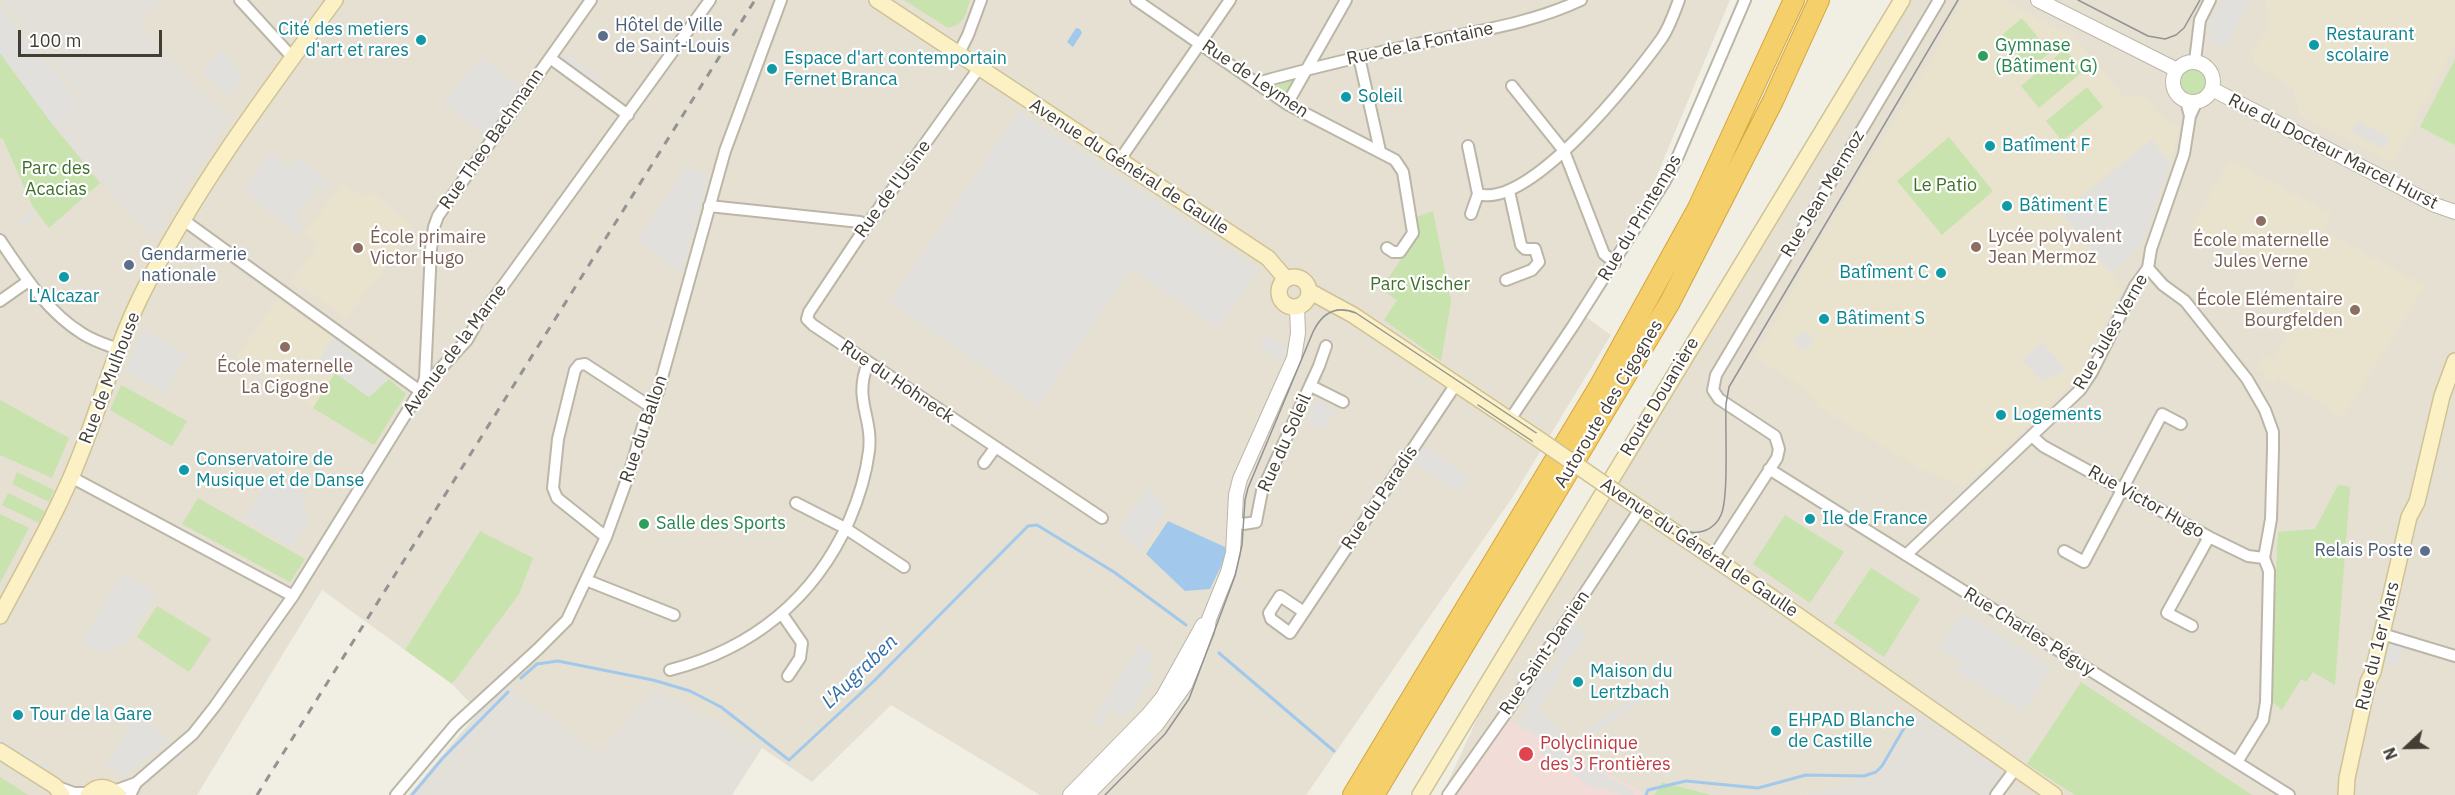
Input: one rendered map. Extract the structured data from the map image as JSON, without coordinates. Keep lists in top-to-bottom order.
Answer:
{
  "streets": {
    "highway": ["Autoroute des Cigognes"],
    "main road": [
      "Avenue du Général de Gaulle",
      "Rue de Mulhouse",
      "Route Douanière",
      "Rue du 1er Mars"
    ],
    "street": [
      "Rue de la Fontaine",
      "Rue de Leymen",
      "Rue Theo Bachmann",
      "Rue du Docteur Marcel Hurst",
      "Rue de l'Usine",
      "Rue Jean Mermoz",
      "Rue du Printemps",
      "Rue Jules Verne",
      "Avenue de la Marne",
      "Rue du Hohneck",
      "Rue du Ballon",
      "Rue du Soleil",
      "Rue du Paradis",
      "Rue Victor Hugo",
      "Rue Charles Péguy",
      "Rue Saint-Damien"
    ]
  },
  "crossings": [
    ["Rue de la Fontaine", "Rue de Leymen"],
    ["Rue Theo Bachmann", "Avenue de la Marne"],
    ["Rue du Docteur Marcel Hurst", "Rue Jules Verne"],
    ["Avenue du Général de Gaulle", "Rue de l'Usine"],
    ["Avenue du Général de Gaulle", "Rue du Printemps"],
    ["Avenue du Général de Gaulle", "Rue du Paradis"],
    ["Avenue du Général de Gaulle", "Rue Saint-Damien"],
    ["Rue de l'Usine", "Rue du Hohneck"],
    ["Rue Jean Mermoz", "Rue Charles Péguy"],
    ["Rue Jules Verne", "Rue Victor Hugo"],
    ["Rue Jules Verne", "Rue Charles Péguy"]
  ],
  "water": ["L'Augraben"],
  "parks": ["Parc des Acacias", "Le Patio", "Parc Vischer"],
  "places": [
    "Hôtel de Ville de Saint-Louis",
    "Cité des metiers d'art et rares",
    "Restaurant scolaire",
    "Gymnase (Bâtiment G)",
    "Espace d'art contemportain Fernet Branca",
    "Soleil",
    "Batîment F",
    "Bâtiment E",
    "École maternelle Jules Verne",
    "Lycée polyvalent Jean Mermoz",
    "École primaire Victor Hugo",
    "Gendarmerie nationale",
    "Batîment C",
    "L'Alcazar",
    "École Elémentaire Bourgfelden",
    "Bâtiment S",
    "École maternelle La Cigogne",
    "Logements",
    "Conservatoire de Musique et de Danse",
    "Ile de France",
    "Salle des Sports",
    "Relais Poste",
    "Maison du Lertzbach",
    "Tour de la Gare",
    "EHPAD Blanche de Castille",
    "Polyclinique des 3 Frontières"
  ],
  "scale_bar": "100 m",
  "north": "left"
}
